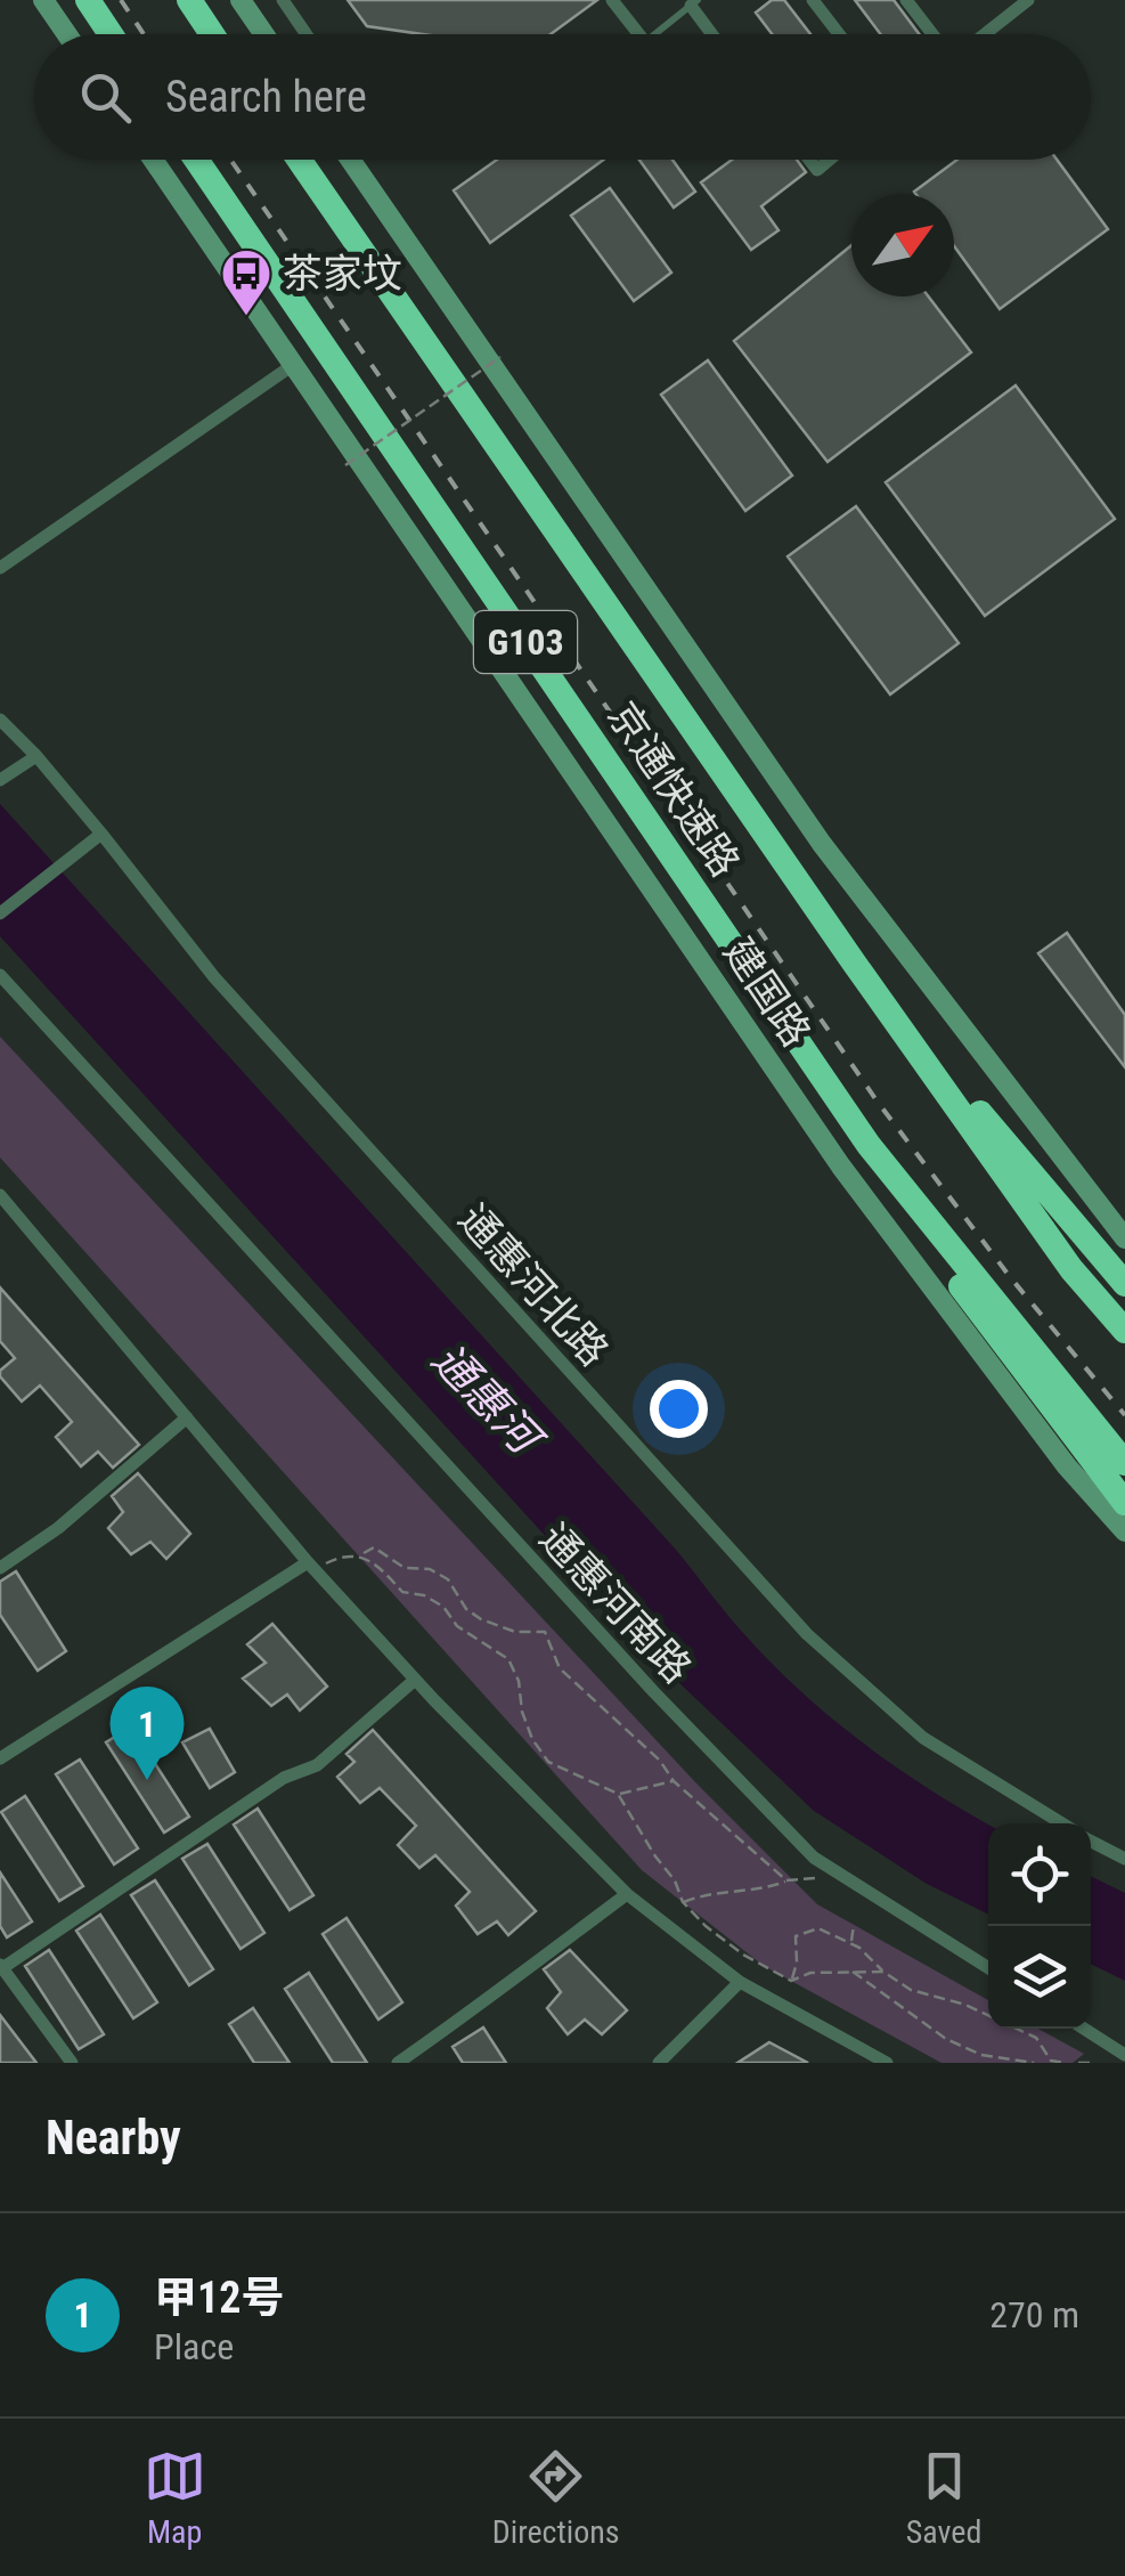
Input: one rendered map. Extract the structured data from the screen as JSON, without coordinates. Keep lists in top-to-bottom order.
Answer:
{
  "streets": {
    "highway": ["G103", "京通快速路"],
    "main road": ["建国路"],
    "street": ["通惠河北路", "通惠河南路"]
  },
  "water": ["通惠河"],
  "places": {
    "bus stop": ["茶家坟"]
  },
  "north": "top right",
  "page": {
    "search": "Search here",
    "pins": "1",
    "heading": "Nearby",
    "list": [
      {
        "mark": "1",
        "name": "甲12号",
        "note": "Place",
        "value": "270 m"
      }
    ],
    "nav": ["Map", "Directions", "Saved"]
  }
}
